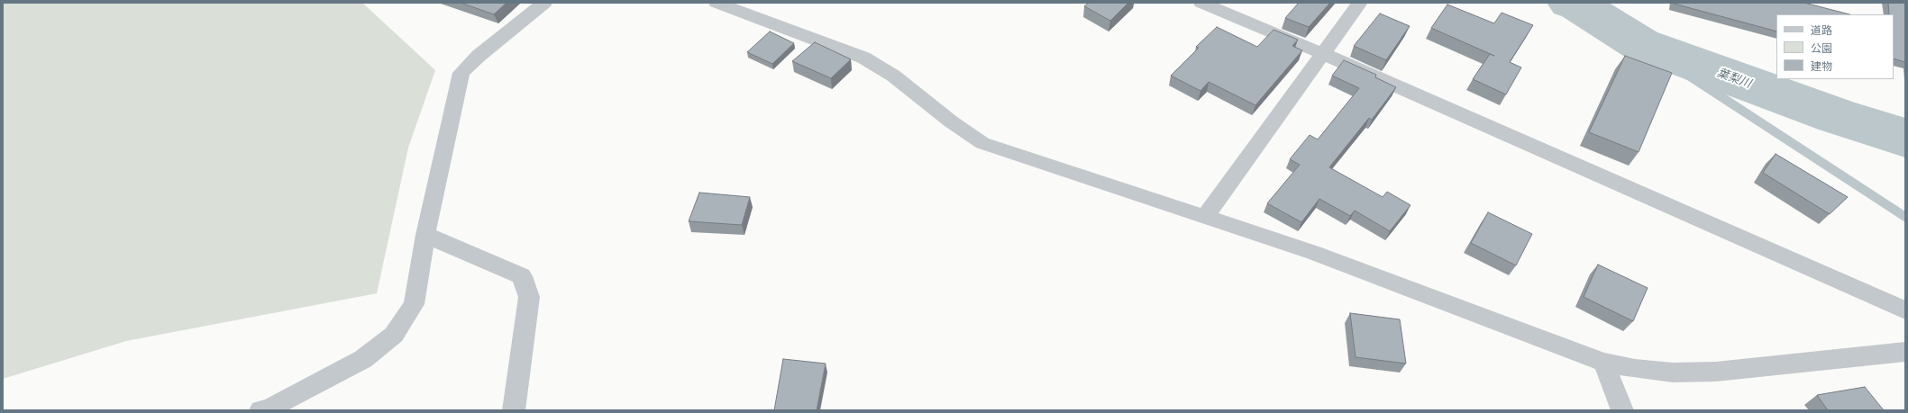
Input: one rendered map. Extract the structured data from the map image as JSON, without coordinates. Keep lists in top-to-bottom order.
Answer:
{
  "water": ["葉梨川"],
  "legend": ["道路", "公園", "建物"]
}
